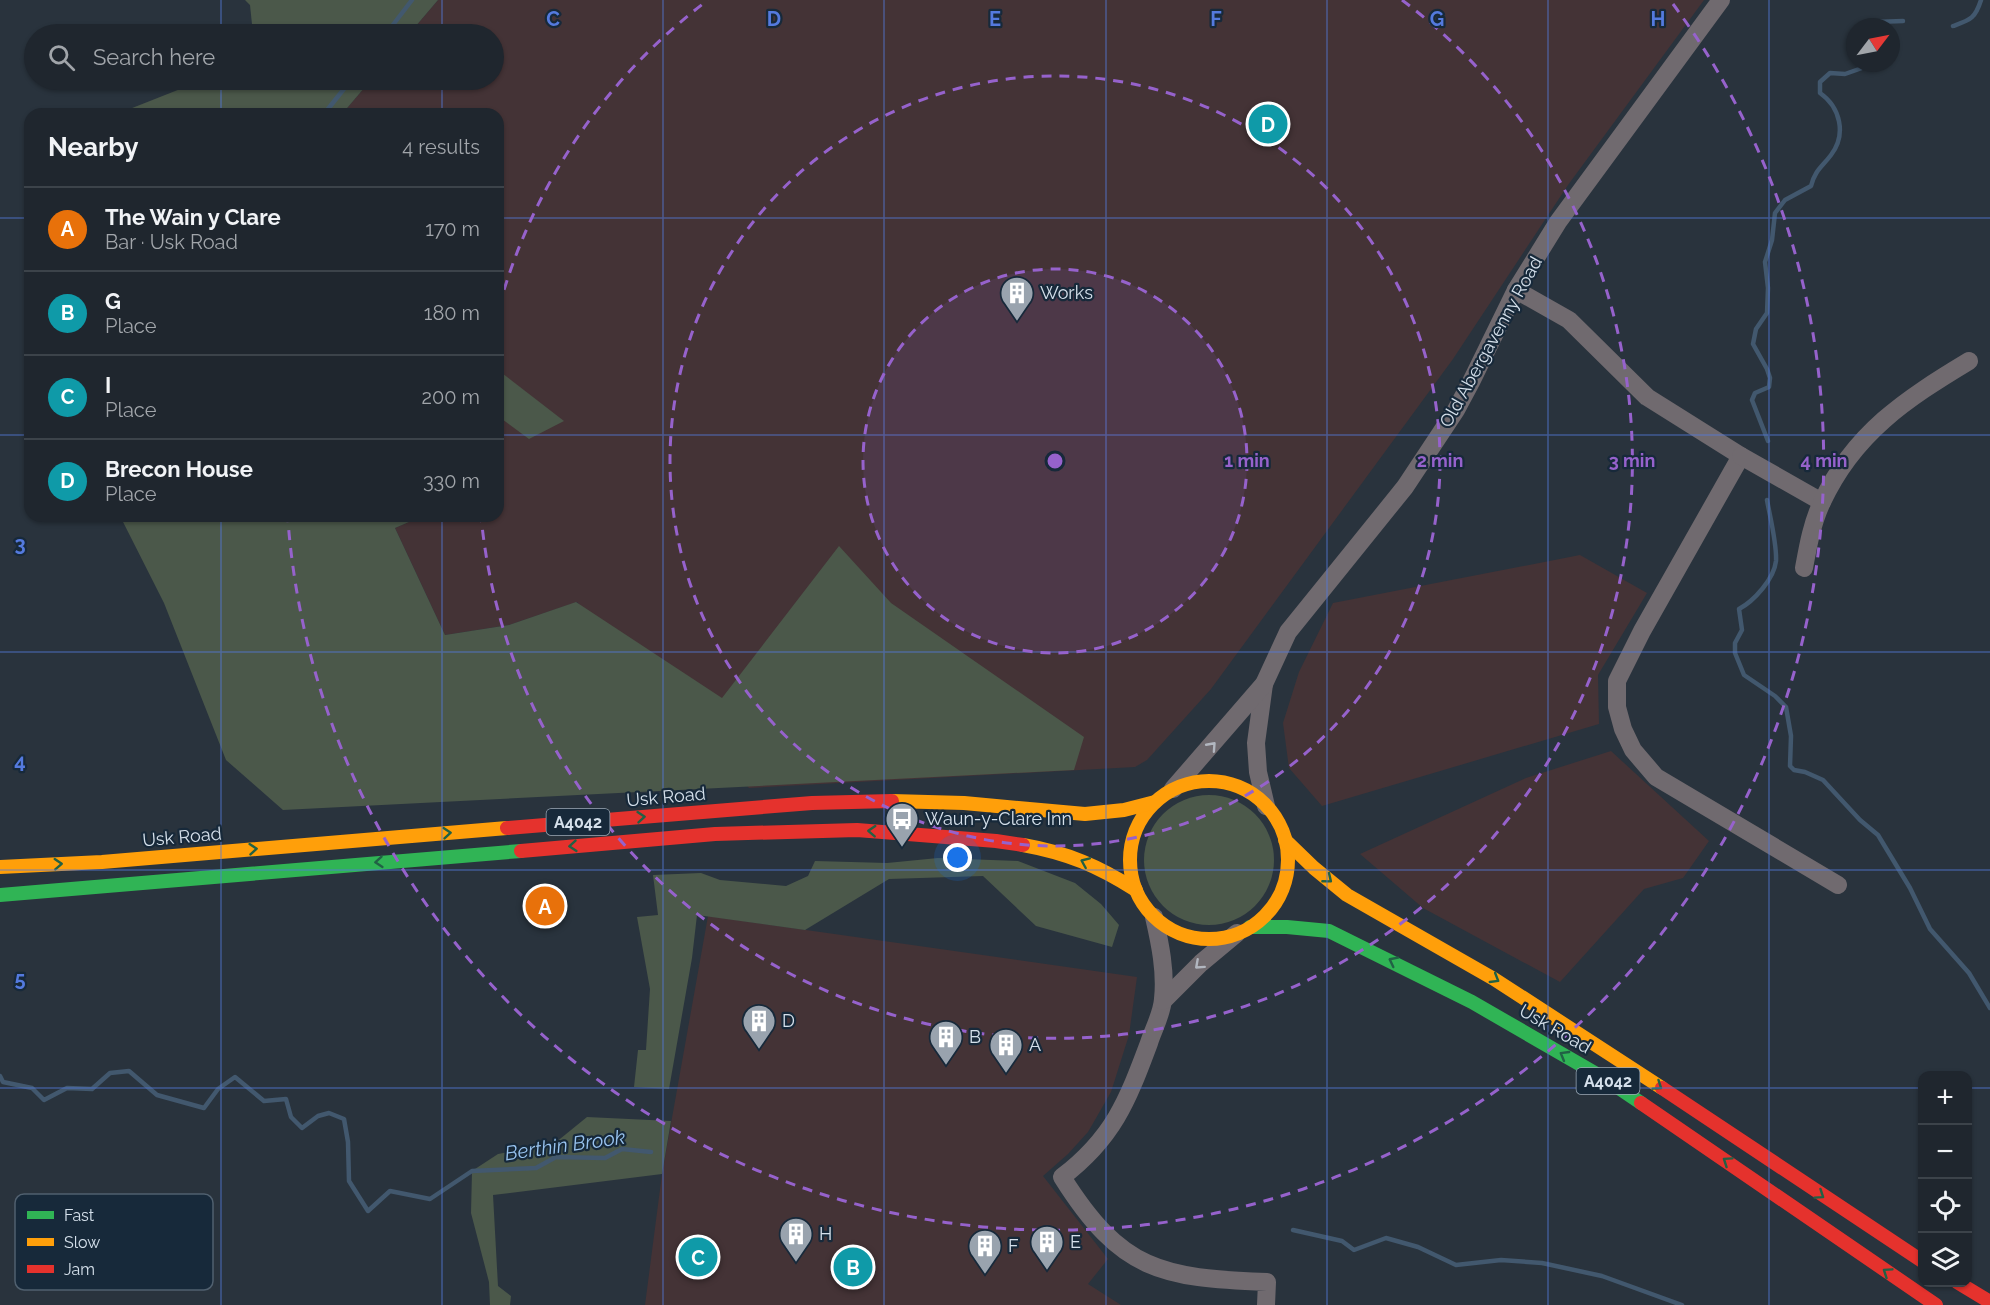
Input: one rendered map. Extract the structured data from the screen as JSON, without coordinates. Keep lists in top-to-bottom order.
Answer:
{
  "streets": {
    "highway": ["Usk Road", "A4042"],
    "street": ["Old Abergavenny Road"]
  },
  "crossings": [
    ["Usk Road", "A4042"]
  ],
  "water": ["Berthin Brook"],
  "places": {
    "building": [
      "Works",
      "D",
      "B",
      "A",
      "H",
      "E",
      "F"
    ],
    "bus stop": ["Waun-y-Clare Inn"]
  },
  "legend": ["Fast", "Slow", "Jam"],
  "north": "top right",
  "page": {
    "search": "Search here",
    "pins": [
      "D",
      "A",
      "C",
      "B"
    ],
    "heading": ["Nearby", "4 results"],
    "list": [
      {
        "mark": "A",
        "name": "The Wain y Clare",
        "note": "Bar · Usk Road",
        "value": "170 m"
      },
      {
        "mark": "B",
        "name": "G",
        "note": "Place",
        "value": "180 m"
      },
      {
        "mark": "C",
        "name": "I",
        "note": "Place",
        "value": "200 m"
      },
      {
        "mark": "D",
        "name": "Brecon House",
        "note": "Place",
        "value": "330 m"
      }
    ],
    "map_buttons": ["+", "−"]
  },
  "grid": {
    "columns": [
      "C",
      "D",
      "E",
      "F",
      "G",
      "H"
    ],
    "rows": ["3", "4", "5"]
  },
  "rings": [
    "1 min",
    "2 min",
    "3 min",
    "4 min"
  ]
}
